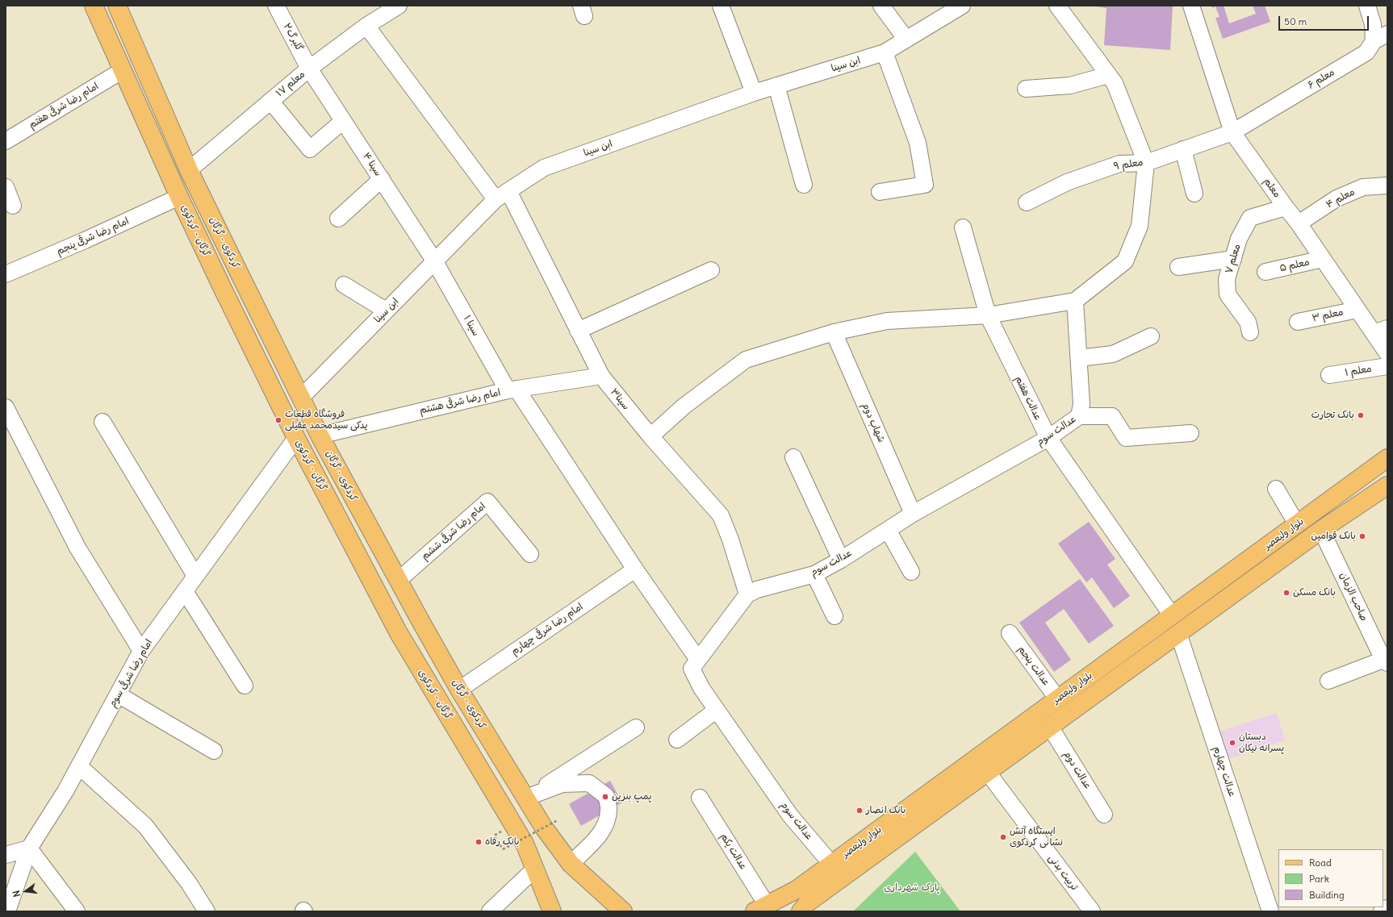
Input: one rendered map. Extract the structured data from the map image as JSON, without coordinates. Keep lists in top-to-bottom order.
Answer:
{
  "streets": {
    "main road": ["گرگان - کردکوی", "کردکوی - گرگان", "بلوار ولیعصر"],
    "street": [
      "گلبرگ۲",
      "ابن سینا",
      "معلم ۶",
      "معلم ۱۷",
      "امام رضا شرقی هفتم",
      "سینا ۴",
      "معلم ۹",
      "معلم",
      "معلم ۴",
      "امام رضا شرقی پنجم",
      "معلم ۷",
      "معلم ۵",
      "معلم ۳",
      "سینا ۱",
      "معلم ۱",
      "عدالت هفتم",
      "سینا۳",
      "امام رضا شرقی هشتم",
      "شهاب دوم",
      "عدالت سوم",
      "امام رضا شرقی ششم",
      "صاحب الزمان",
      "امام رضا شرقی چهارم",
      "عدالت پنجم",
      "امام رضا شرقی سوم",
      "عدالت دوم",
      "عدالت چهارم",
      "عدالت یکم",
      "تربیت بدنی"
    ]
  },
  "crossings": [
    ["گلبرگ۲", "معلم ۱۷"],
    ["گلبرگ۲", "سینا ۴"],
    ["ابن سینا", "سینا ۴"],
    ["ابن سینا", "کردکوی - گرگان"],
    ["ابن سینا", "سینا ۱"],
    ["ابن سینا", "سینا۳"],
    ["معلم ۶", "معلم ۹"],
    ["معلم ۶", "معلم"],
    ["معلم ۱۷", "سینا ۴"],
    ["معلم ۱۷", "کردکوی - گرگان"],
    ["معلم ۱۷", "سینا۳"],
    ["امام رضا شرقی هفتم", "گرگان - کردکوی"],
    ["سینا ۴", "سینا ۱"],
    ["معلم ۹", "معلم"],
    ["معلم", "معلم ۴"],
    ["معلم", "معلم ۷"],
    ["معلم", "معلم ۵"],
    ["معلم", "معلم ۳"],
    ["گرگان - کردکوی", "امام رضا شرقی پنجم"],
    ["گرگان - کردکوی", "امام رضا شرقی سوم"],
    ["کردکوی - گرگان", "امام رضا شرقی هشتم"],
    ["کردکوی - گرگان", "امام رضا شرقی ششم"],
    ["کردکوی - گرگان", "امام رضا شرقی چهارم"],
    ["سینا ۱", "امام رضا شرقی هشتم"],
    ["سینا ۱", "عدالت سوم"],
    ["سینا ۱", "امام رضا شرقی چهارم"],
    ["عدالت هفتم", "عدالت سوم"],
    ["عدالت هفتم", "بلوار ولیعصر"],
    ["سینا۳", "امام رضا شرقی هشتم"],
    ["سینا۳", "عدالت سوم"],
    ["شهاب دوم", "عدالت سوم"],
    ["عدالت سوم", "بلوار ولیعصر"],
    ["بلوار ولیعصر", "صاحب الزمان"],
    ["بلوار ولیعصر", "عدالت پنجم"],
    ["بلوار ولیعصر", "عدالت دوم"],
    ["بلوار ولیعصر", "عدالت چهارم"],
    ["بلوار ولیعصر", "عدالت یکم"],
    ["بلوار ولیعصر", "تربیت بدنی"]
  ],
  "parks": ["پارک شهرداری"],
  "places": [
    "بانک تجارت",
    "فروشگاه قطعات یدکی سیدمحمد عقیلی",
    "بانک قوامین",
    "بانک مسکن",
    "دبستان پسرانه نیکان",
    "پمپ بنزین",
    "بانک انصار",
    "ایستگاه آتش نشانی کردکوی",
    "بانک رفاه"
  ],
  "legend": ["Road", "Park", "Building"],
  "scale_bar": "50 m",
  "north": "left"
}
